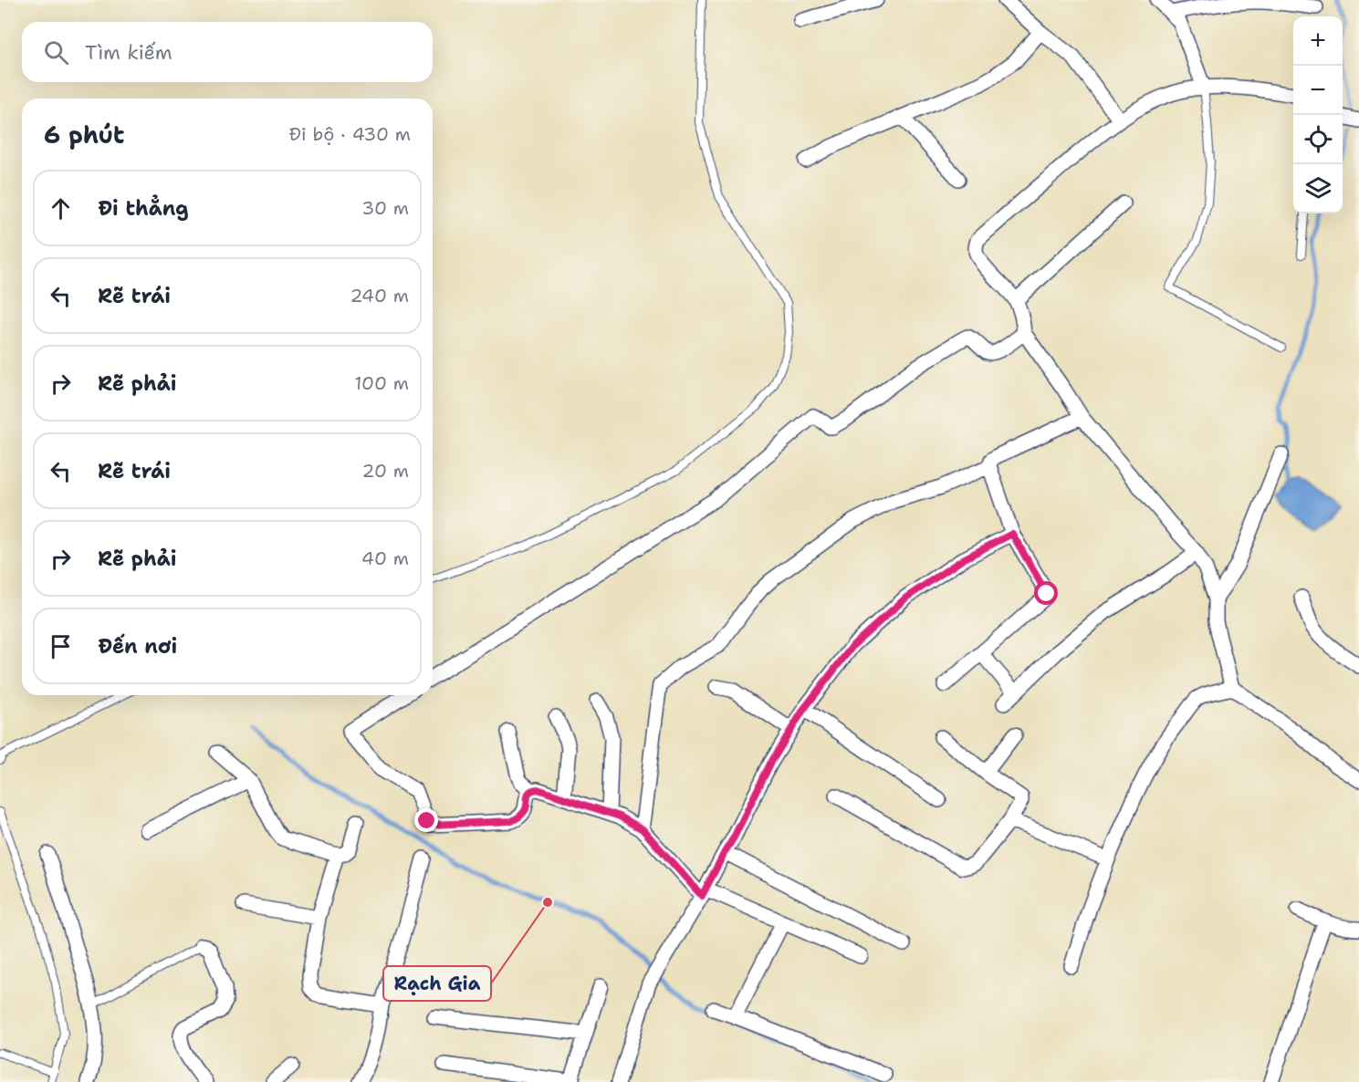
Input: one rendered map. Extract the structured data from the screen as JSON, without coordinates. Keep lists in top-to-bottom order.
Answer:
{
  "places": ["Rạch Gia"],
  "page": {
    "map_buttons": ["+", "−"],
    "search": "Tìm kiếm",
    "heading": ["6 phút", "Đi bộ · 430 m"],
    "list": [
      ["Đi thẳng", "30 m"],
      ["Rẽ trái", "240 m"],
      ["Rẽ phải", "100 m"],
      ["Rẽ trái", "20 m"],
      ["Rẽ phải", "40 m"],
      "Đến nơi"
    ]
  }
}
